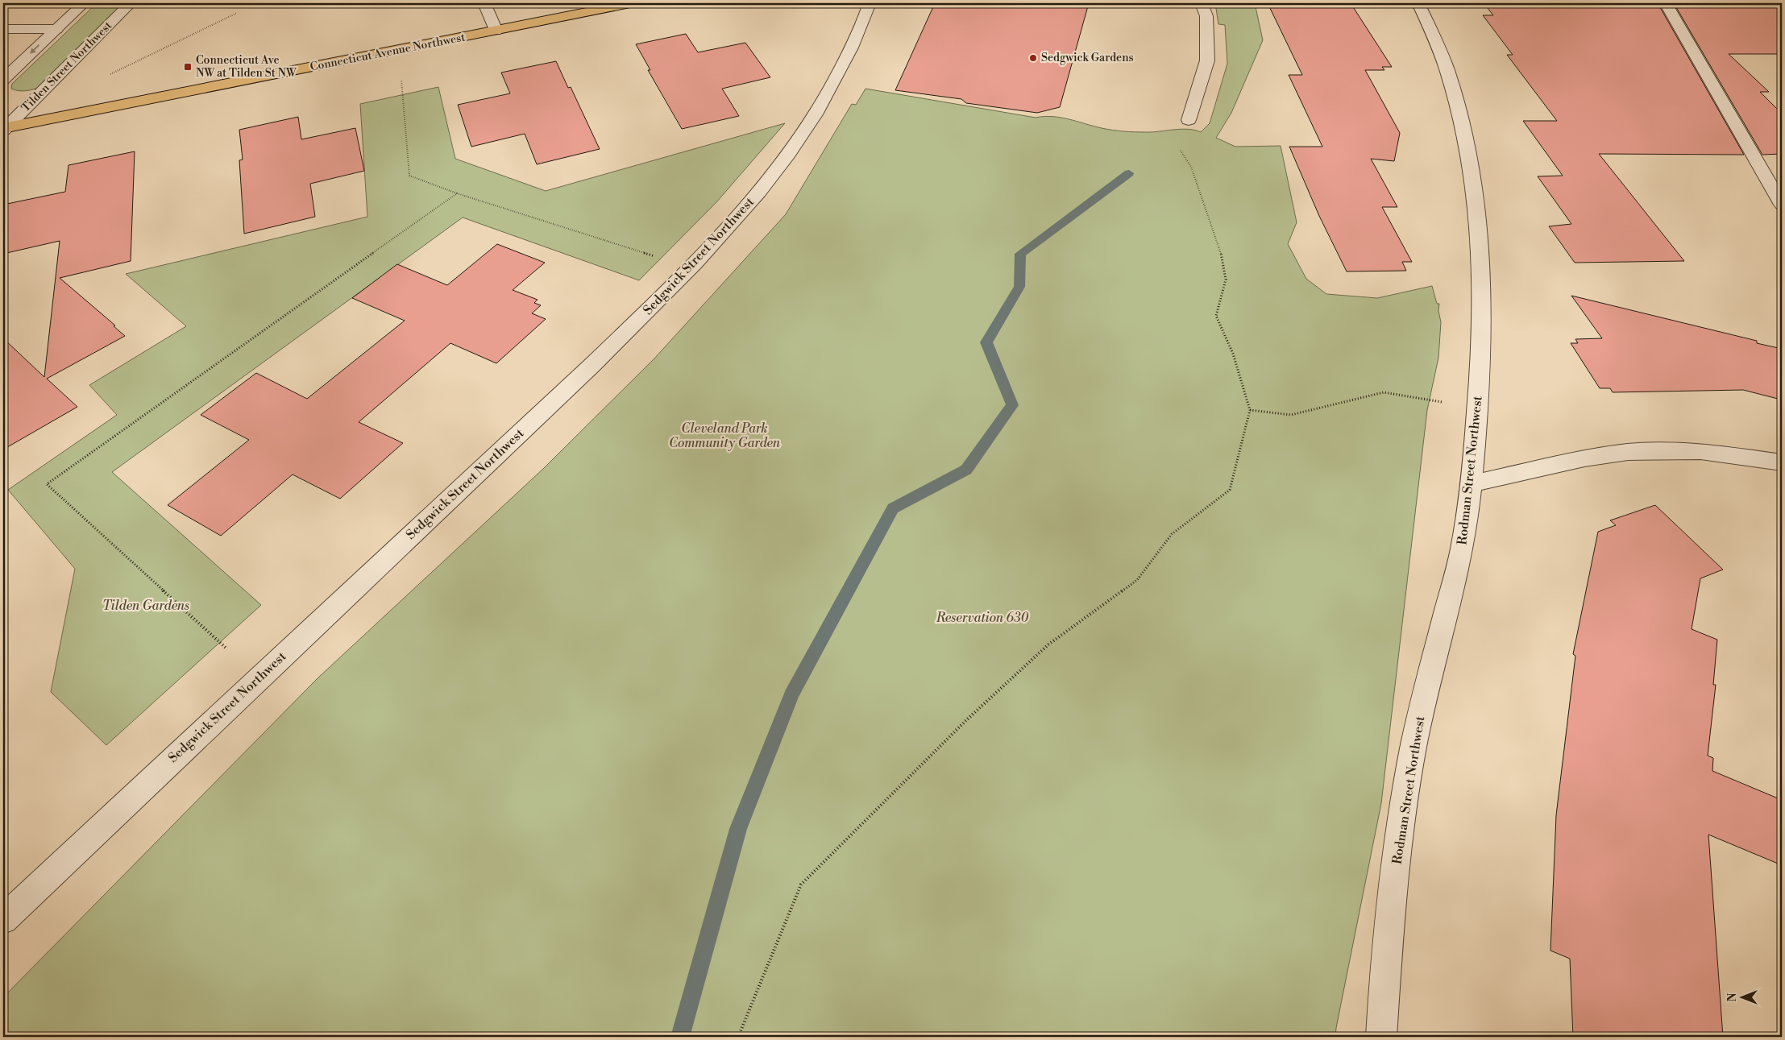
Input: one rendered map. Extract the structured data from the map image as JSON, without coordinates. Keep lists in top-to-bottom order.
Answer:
{
  "streets": {
    "main road": ["Connecticut Avenue Northwest"],
    "street": ["Tilden Street Northwest", "Sedgwick Street Northwest", "Rodman Street Northwest"]
  },
  "crossings": [
    ["Connecticut Avenue Northwest", "Tilden Street Northwest"]
  ],
  "parks": ["Cleveland Park Community Garden", "Tilden Gardens", "Reservation 630"],
  "places": {
    "other": ["Sedgwick Gardens"],
    "transit": ["Connecticut Ave NW at Tilden St NW"]
  },
  "north": "left"
}
